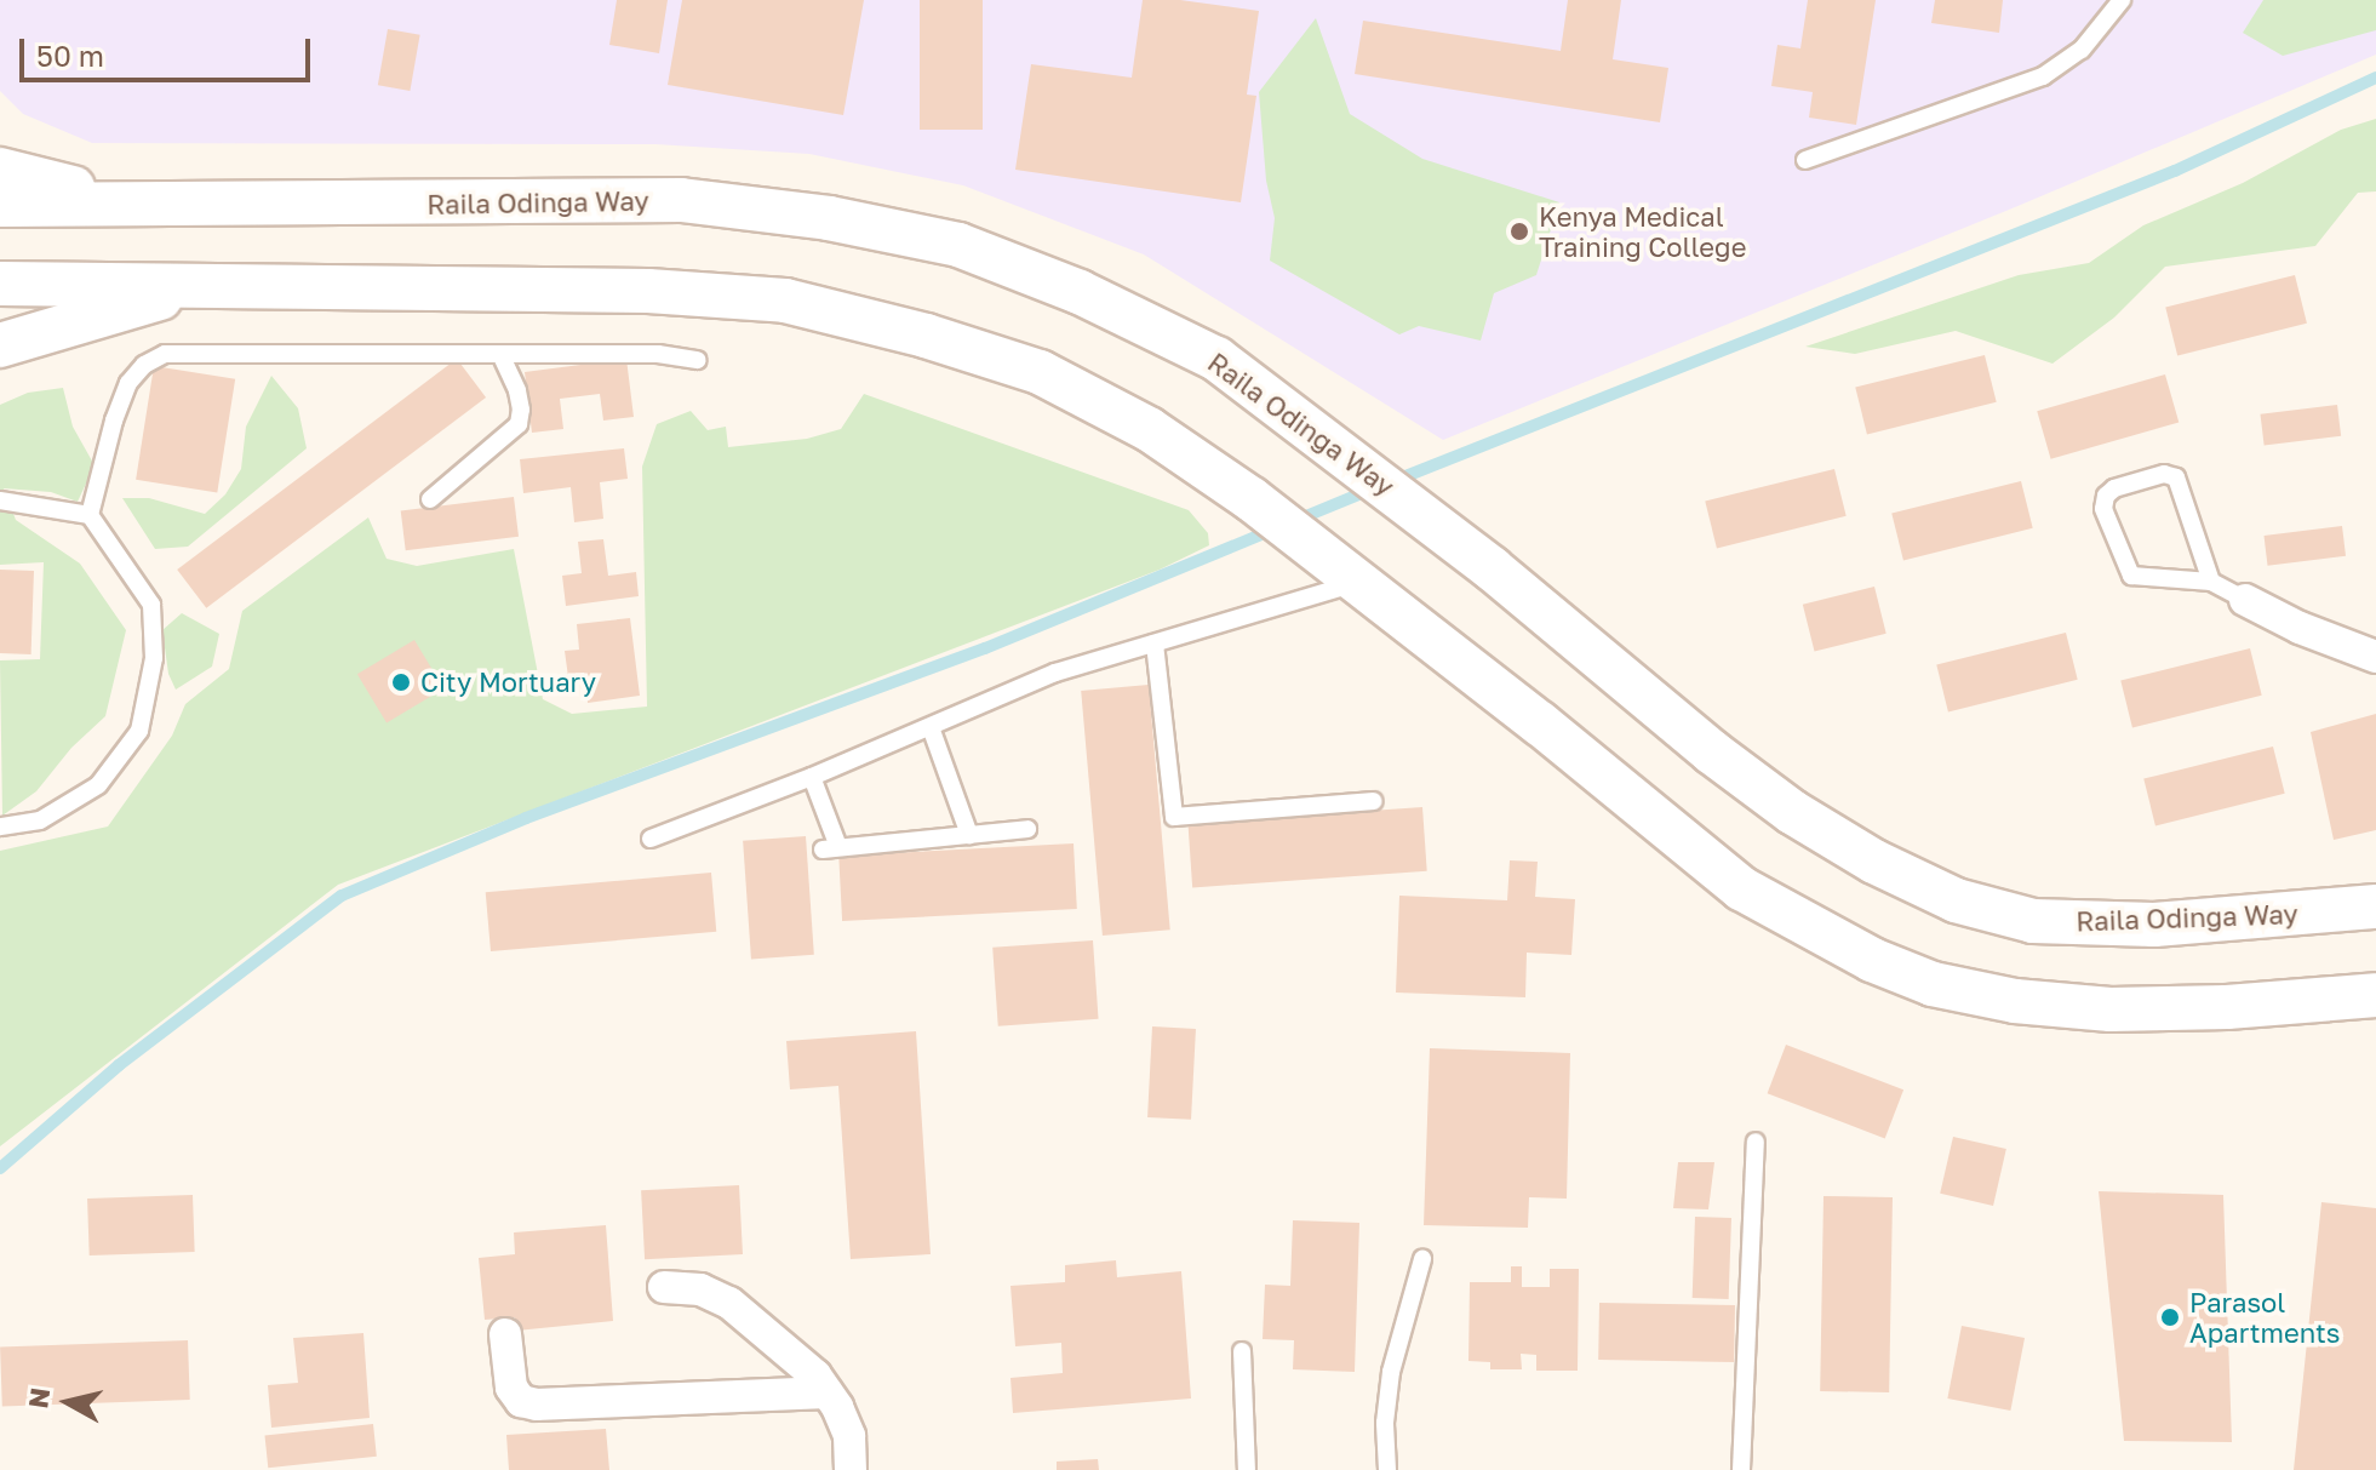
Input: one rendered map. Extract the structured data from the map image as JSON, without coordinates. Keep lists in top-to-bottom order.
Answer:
{
  "streets": {
    "main road": ["Raila Odinga Way"]
  },
  "places": ["Kenya Medical Training College", "City Mortuary", "Parasol Apartments"],
  "scale_bar": "50 m",
  "north": "left"
}
